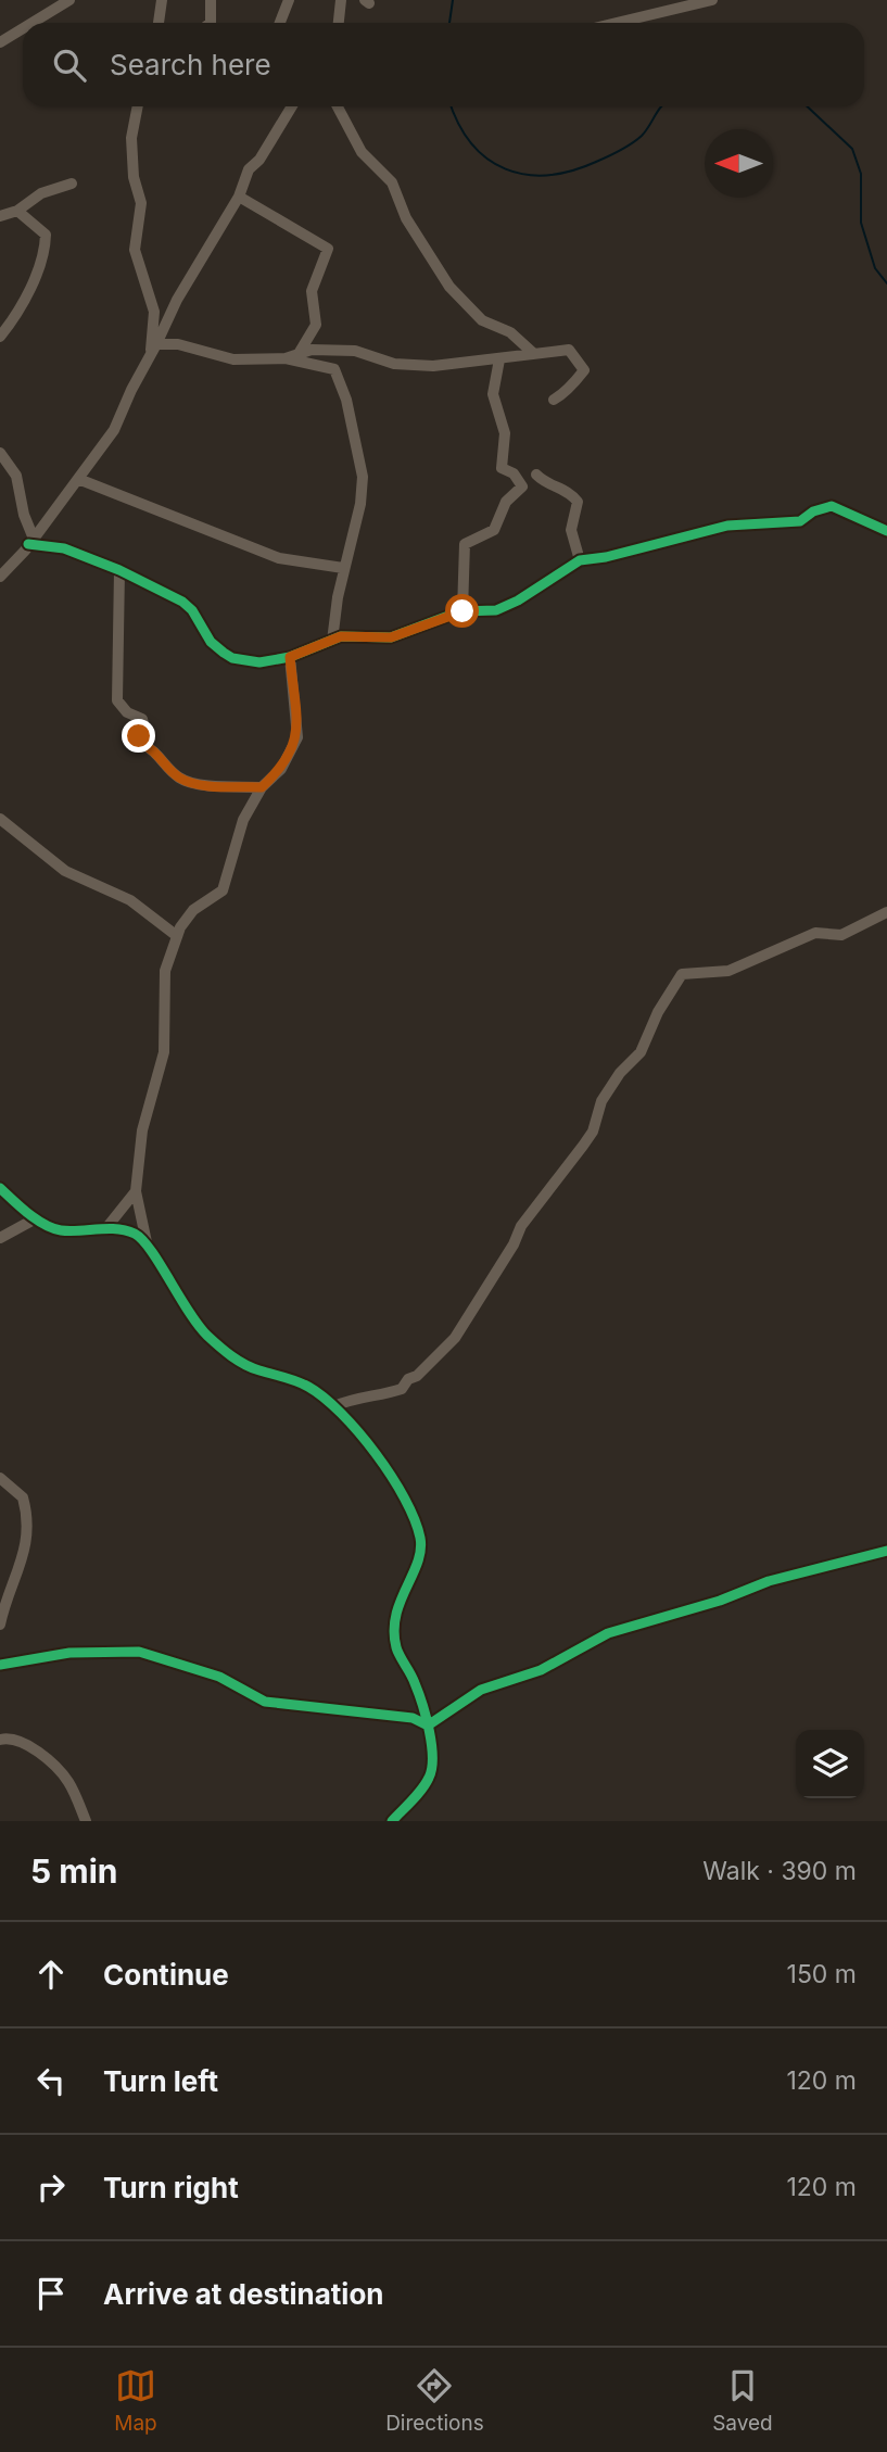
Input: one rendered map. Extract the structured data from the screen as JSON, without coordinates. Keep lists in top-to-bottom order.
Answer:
{
  "north": "left",
  "page": {
    "search": "Search here",
    "heading": ["5 min", "Walk · 390 m"],
    "list": [
      ["Continue", "150 m"],
      ["Turn left", "120 m"],
      ["Turn right", "120 m"],
      "Arrive at destination"
    ],
    "nav": ["Map", "Directions", "Saved"]
  }
}
